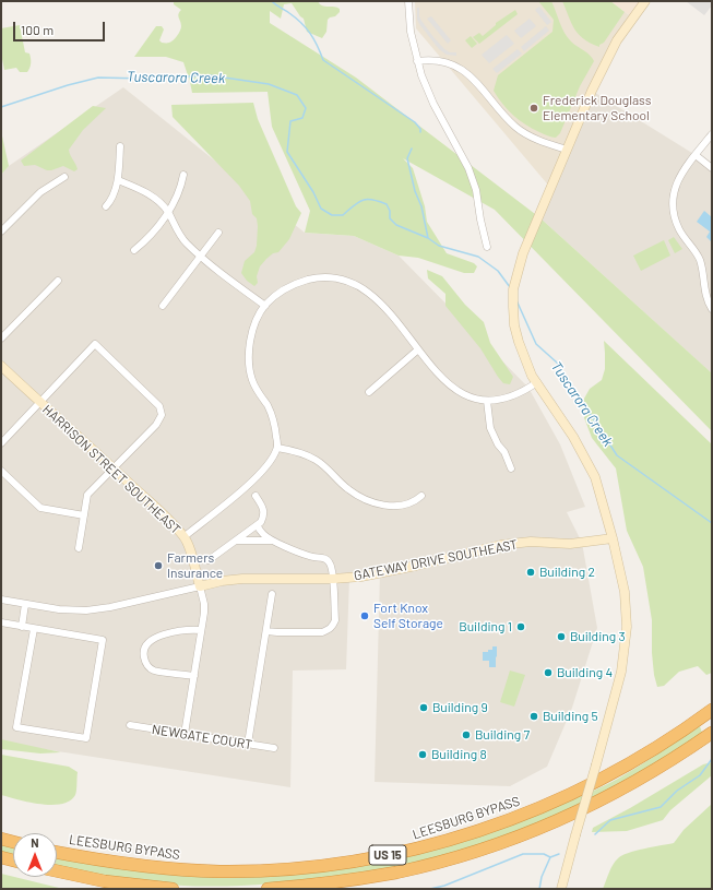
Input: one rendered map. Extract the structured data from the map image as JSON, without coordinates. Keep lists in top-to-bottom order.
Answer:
{
  "streets": {
    "highway": ["LEESBURG BYPASS", "US 15"],
    "main road": ["HARRISON STREET SOUTHEAST", "GATEWAY DRIVE SOUTHEAST"],
    "street": ["NEWGATE COURT"]
  },
  "crossings": [
    ["HARRISON STREET SOUTHEAST", "GATEWAY DRIVE SOUTHEAST"]
  ],
  "water": ["Tuscarora Creek"],
  "places": [
    "Frederick Douglass Elementary School",
    "Farmers Insurance",
    "Building 2",
    "Fort Knox Self Storage",
    "Building 1",
    "Building 3",
    "Building 4",
    "Building 9",
    "Building 5",
    "Building 7",
    "Building 8"
  ],
  "scale_bar": "100 m",
  "north": "top"
}
